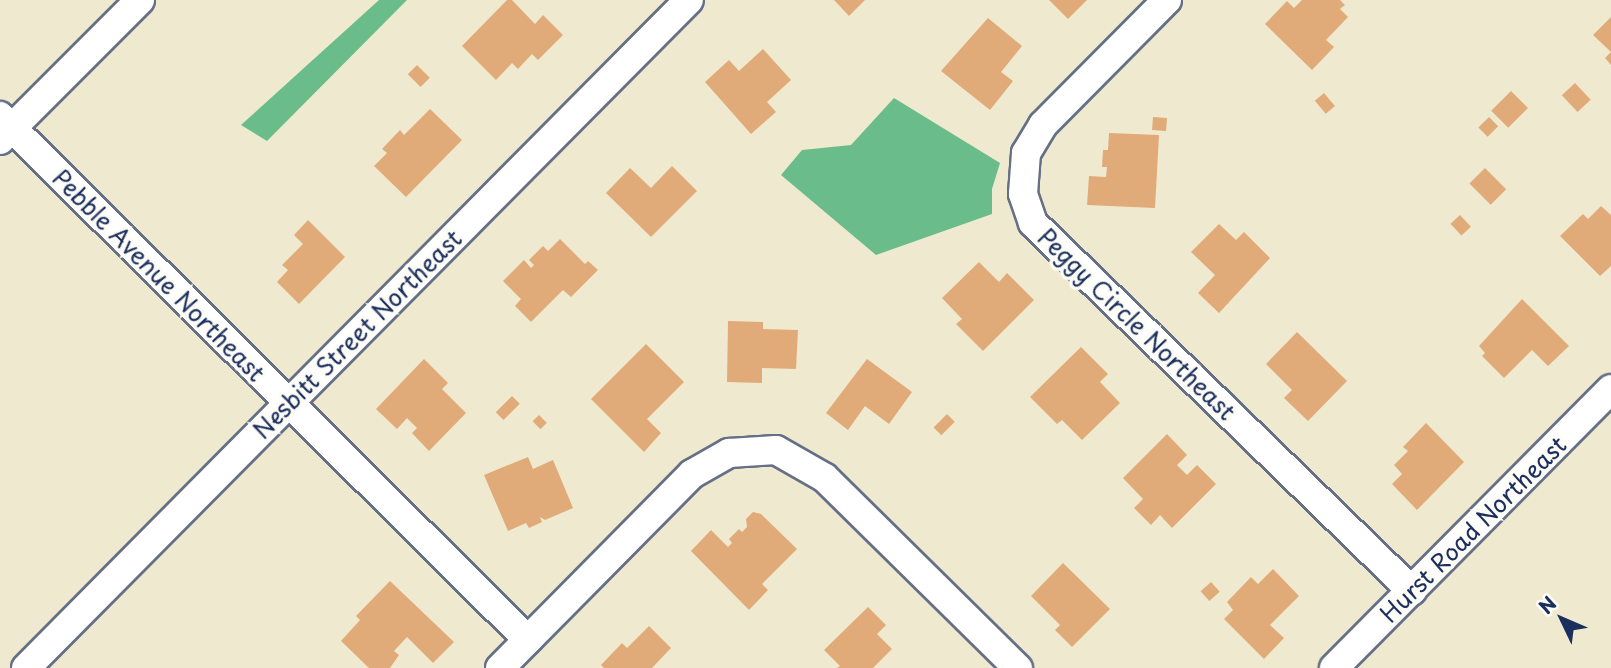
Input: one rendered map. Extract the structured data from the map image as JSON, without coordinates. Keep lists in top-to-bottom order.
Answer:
{
  "streets": {
    "street": [
      "Pebble Avenue Northeast",
      "Peggy Circle Northeast",
      "Nesbitt Street Northeast",
      "Hurst Road Northeast"
    ]
  },
  "crossings": [
    ["Pebble Avenue Northeast", "Nesbitt Street Northeast"],
    ["Peggy Circle Northeast", "Hurst Road Northeast"]
  ],
  "north": "top left"
}
